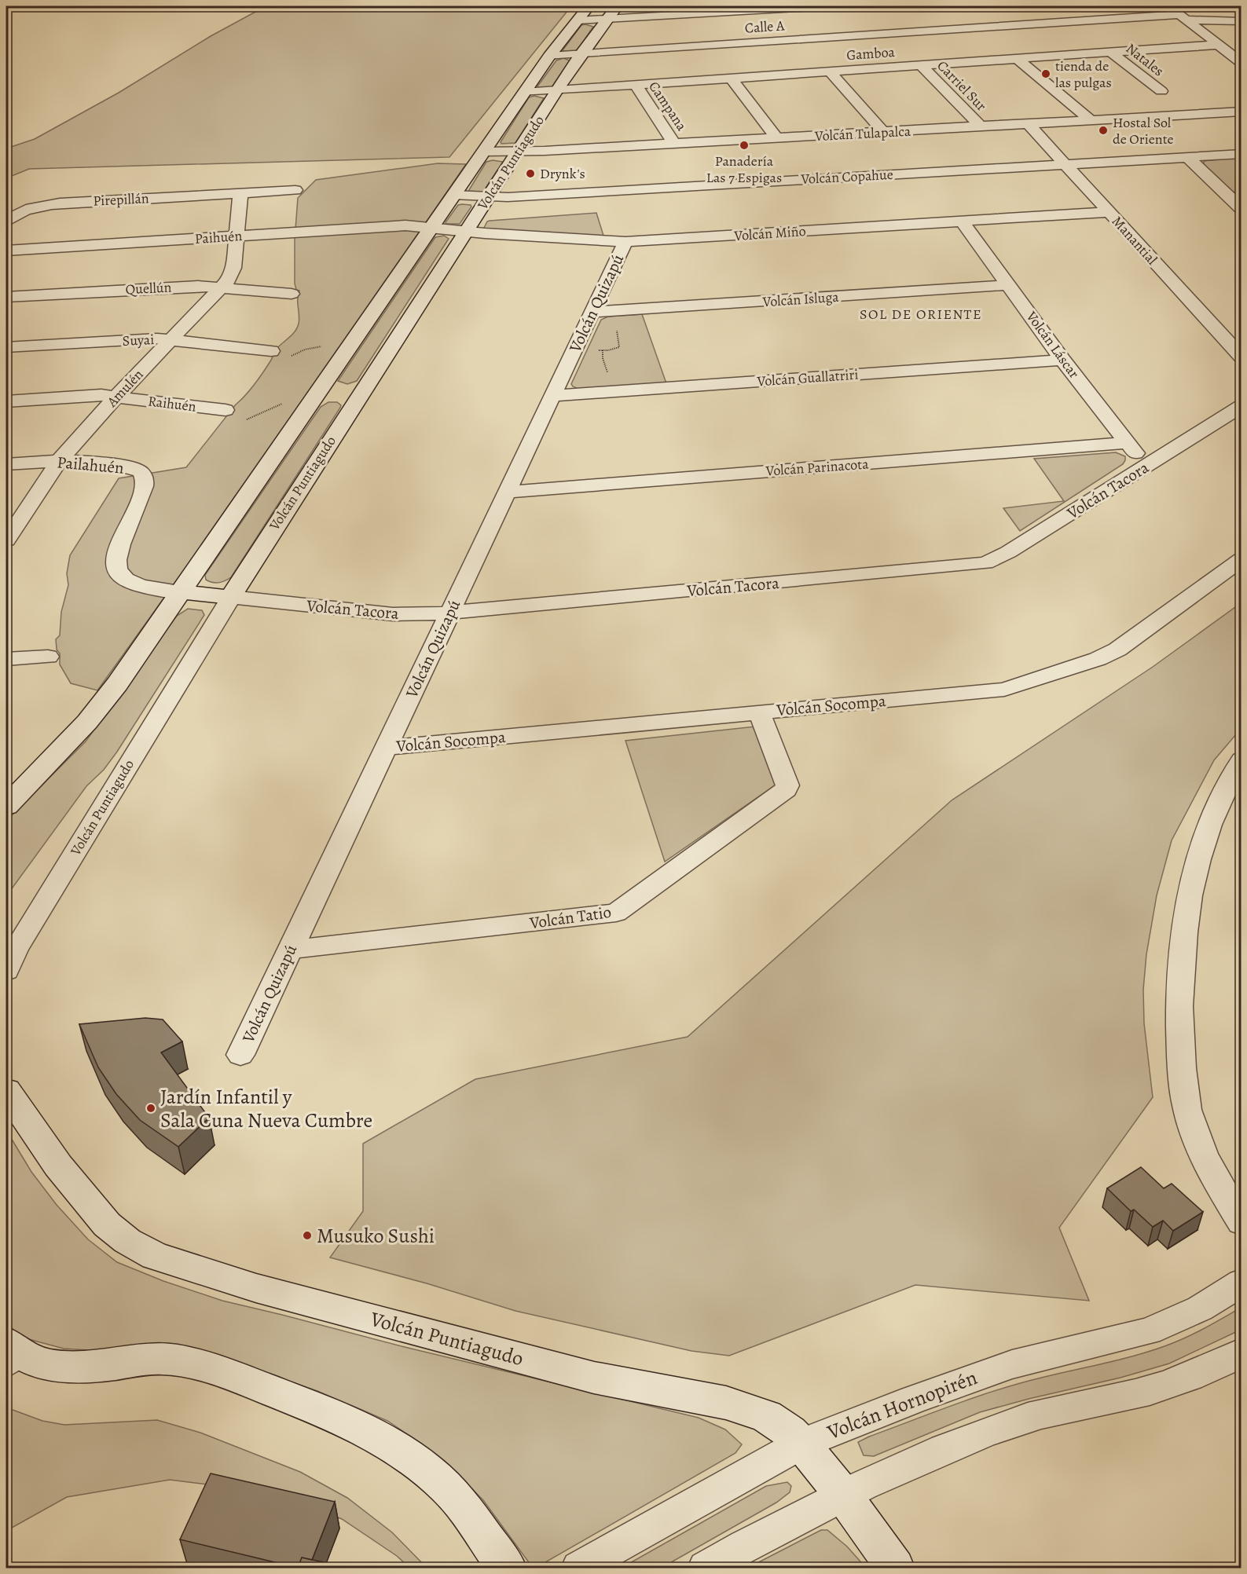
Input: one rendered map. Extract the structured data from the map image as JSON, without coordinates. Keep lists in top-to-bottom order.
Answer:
{
  "streets": {
    "main road": ["Volcán Puntiagudo", "Volcán Tacora"],
    "street": [
      "Calle A",
      "Gamboa",
      "Natales",
      "Carriel Sur",
      "Campana",
      "Volcán Tulapalca",
      "Volcán Copahue",
      "Pirepillán",
      "Volcán Miño",
      "Paihuén",
      "Manantial",
      "Quellún",
      "Volcán Isluga",
      "Volcán Quizapú",
      "Suyai",
      "Volcán Láscar",
      "Volcán Guallatriri",
      "Amulén",
      "Raihuén",
      "Pailahuén",
      "Volcán Parinacota",
      "Volcán Socompa",
      "Volcán Tatio",
      "Volcán Hornopirén"
    ]
  },
  "crossings": [
    ["Calle A", "Volcán Puntiagudo"],
    ["Gamboa", "Natales"],
    ["Gamboa", "Carriel Sur"],
    ["Gamboa", "Campana"],
    ["Gamboa", "Volcán Puntiagudo"],
    ["Carriel Sur", "Volcán Tulapalca"],
    ["Campana", "Volcán Tulapalca"],
    ["Volcán Tulapalca", "Volcán Puntiagudo"],
    ["Volcán Tulapalca", "Manantial"],
    ["Volcán Puntiagudo", "Volcán Copahue"],
    ["Volcán Puntiagudo", "Volcán Miño"],
    ["Volcán Puntiagudo", "Paihuén"],
    ["Volcán Puntiagudo", "Pailahuén"],
    ["Volcán Puntiagudo", "Volcán Tacora"],
    ["Volcán Puntiagudo", "Volcán Hornopirén"],
    ["Volcán Copahue", "Manantial"],
    ["Volcán Miño", "Paihuén"],
    ["Volcán Miño", "Manantial"],
    ["Volcán Miño", "Volcán Quizapú"],
    ["Volcán Miño", "Volcán Láscar"],
    ["Paihuén", "Amulén"],
    ["Quellún", "Amulén"],
    ["Volcán Isluga", "Volcán Quizapú"],
    ["Volcán Isluga", "Volcán Láscar"],
    ["Volcán Quizapú", "Volcán Guallatriri"],
    ["Volcán Quizapú", "Volcán Parinacota"],
    ["Volcán Quizapú", "Volcán Tacora"],
    ["Volcán Quizapú", "Volcán Socompa"],
    ["Volcán Quizapú", "Volcán Tatio"],
    ["Suyai", "Amulén"],
    ["Volcán Láscar", "Volcán Guallatriri"],
    ["Volcán Láscar", "Volcán Parinacota"],
    ["Volcán Láscar", "Volcán Tacora"],
    ["Amulén", "Raihuén"],
    ["Amulén", "Pailahuén"],
    ["Pailahuén", "Volcán Tacora"],
    ["Volcán Socompa", "Volcán Tatio"]
  ],
  "districts": ["SOL DE ORIENTE"],
  "places": [
    "tienda de las pulgas",
    "Hostal Sol de Oriente",
    "Panadería Las 7 Espigas",
    "Drynk's",
    "Jardín Infantil y Sala Cuna Nueva Cumbre",
    "Musuko Sushi"
  ]
}
